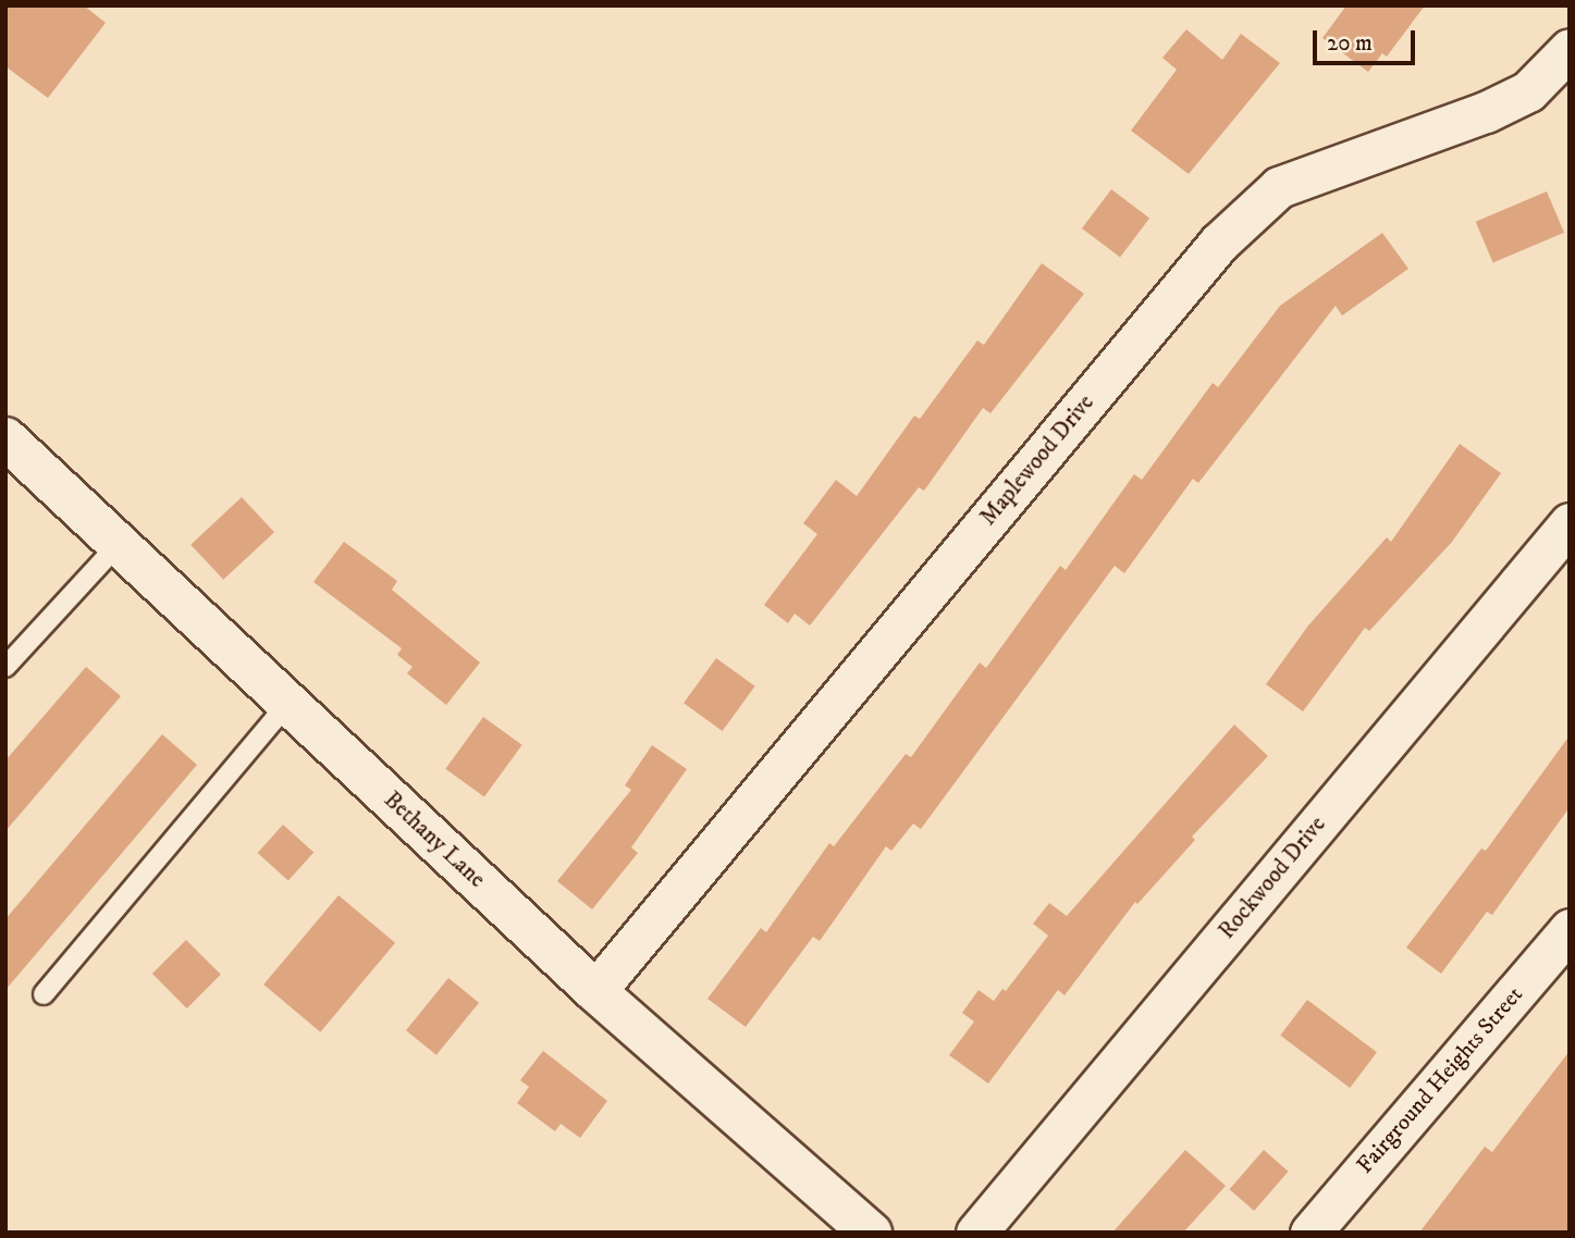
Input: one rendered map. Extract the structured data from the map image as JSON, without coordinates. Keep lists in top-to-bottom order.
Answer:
{
  "streets": {
    "street": [
      "Maplewood Drive",
      "Bethany Lane",
      "Rockwood Drive",
      "Fairground Heights Street"
    ]
  },
  "crossings": [
    ["Maplewood Drive", "Bethany Lane"]
  ],
  "scale_bar": "20 m"
}
